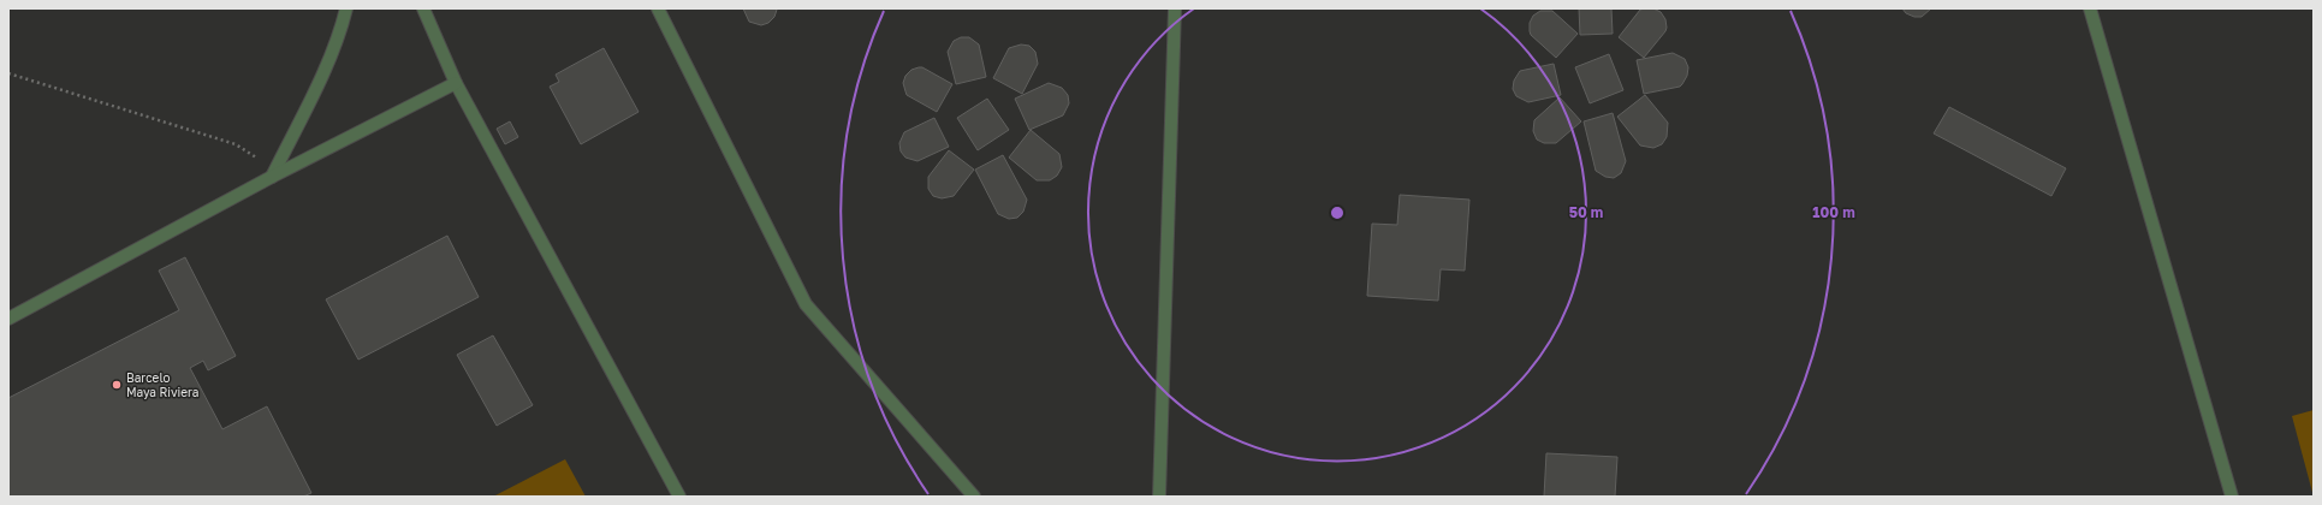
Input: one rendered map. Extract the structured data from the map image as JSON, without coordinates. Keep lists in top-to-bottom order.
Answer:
{
  "places": ["Barcelo Maya Riviera"],
  "rings": ["50 m", "100 m"]
}
